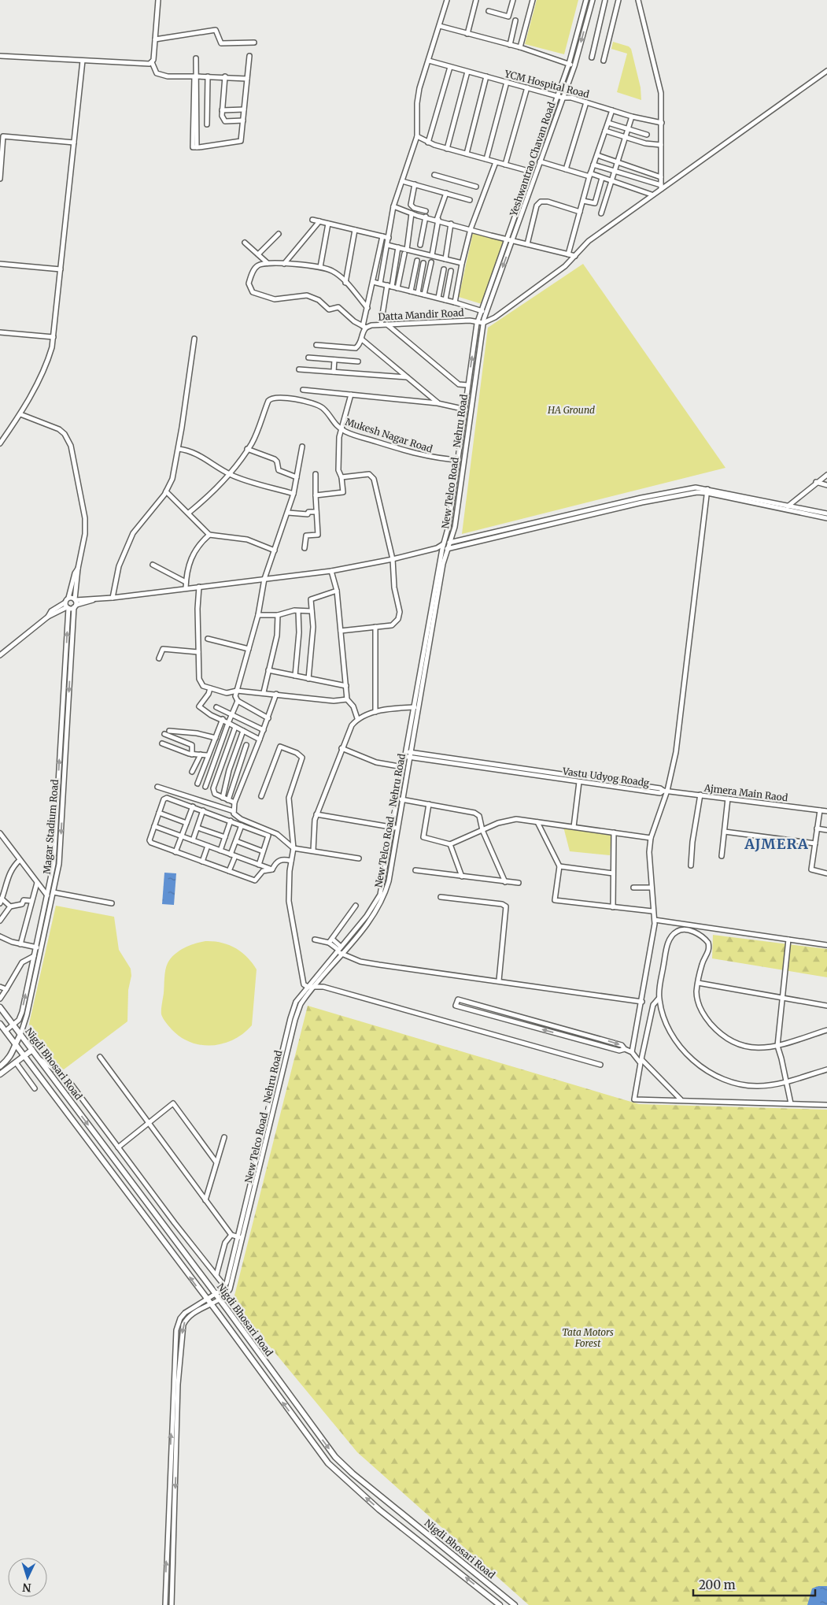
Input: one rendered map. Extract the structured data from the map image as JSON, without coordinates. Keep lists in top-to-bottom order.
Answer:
{
  "streets": {
    "main road": ["Magar Stadium Road", "Nigdi Bhosari Road"],
    "street": [
      "YCM Hospital Road",
      "Yeshwantrao Chavan Road",
      "Datta Mandir Road",
      "Mukesh Nagar Road",
      "New Telco Road - Nehru Road",
      "Vastu Udyog Roadg",
      "Ajmera Main Raod"
    ]
  },
  "crossings": [
    ["YCM Hospital Road", "Yeshwantrao Chavan Road"],
    ["Yeshwantrao Chavan Road", "Datta Mandir Road"],
    ["Yeshwantrao Chavan Road", "New Telco Road - Nehru Road"],
    ["Datta Mandir Road", "New Telco Road - Nehru Road"],
    ["Mukesh Nagar Road", "New Telco Road - Nehru Road"],
    ["New Telco Road - Nehru Road", "Vastu Udyog Roadg"],
    ["Vastu Udyog Roadg", "Ajmera Main Raod"],
    ["Magar Stadium Road", "Nigdi Bhosari Road"]
  ],
  "districts": ["AJMERA"],
  "parks": ["HA Ground", "Tata Motors Forest"],
  "scale_bar": "200 m",
  "north": "bottom"
}
